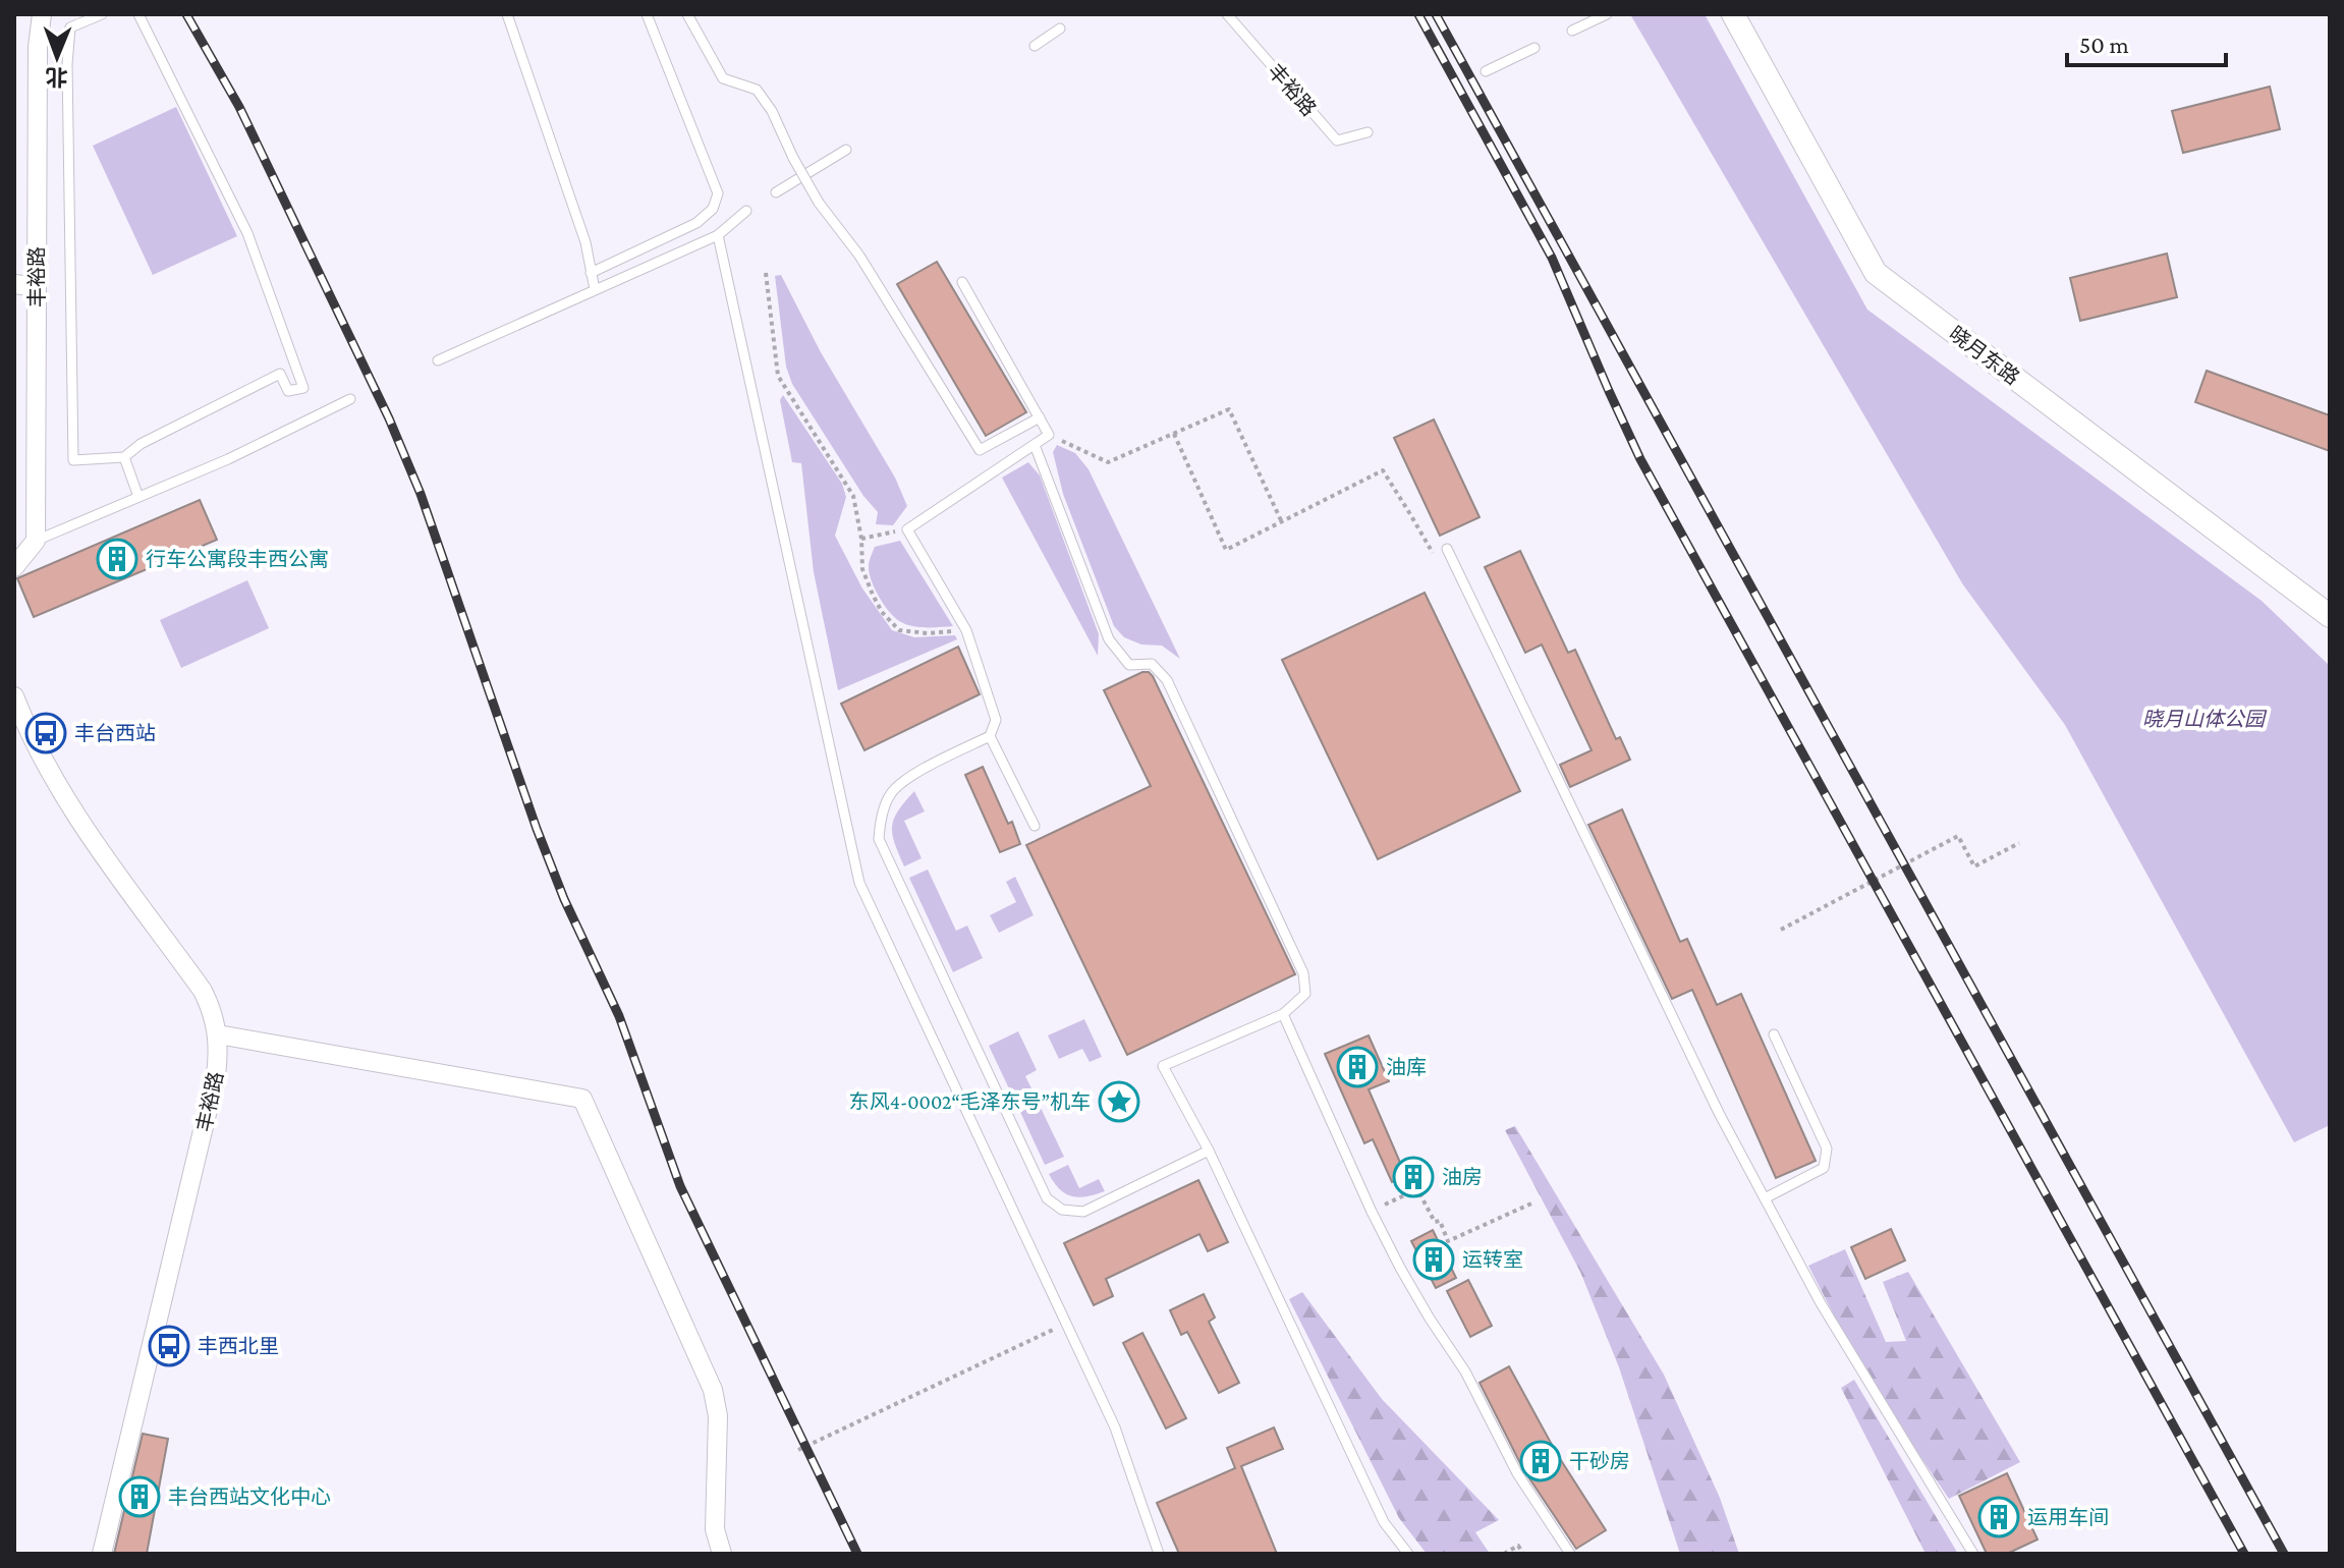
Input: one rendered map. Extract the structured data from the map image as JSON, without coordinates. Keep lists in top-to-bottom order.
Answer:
{
  "streets": {
    "street": ["丰裕路", "晓月东路"]
  },
  "parks": ["晓月山体公园"],
  "places": {
    "building": [
      "行车公寓段丰西公寓",
      "油库",
      "油房",
      "运转室",
      "干砂房",
      "丰台西站文化中心",
      "运用车间"
    ],
    "bus stop": ["丰台西站", "丰西北里"],
    "place": ["东风4-0002“毛泽东号”机车"]
  },
  "scale_bar": "50 m",
  "north": "bottom"
}
